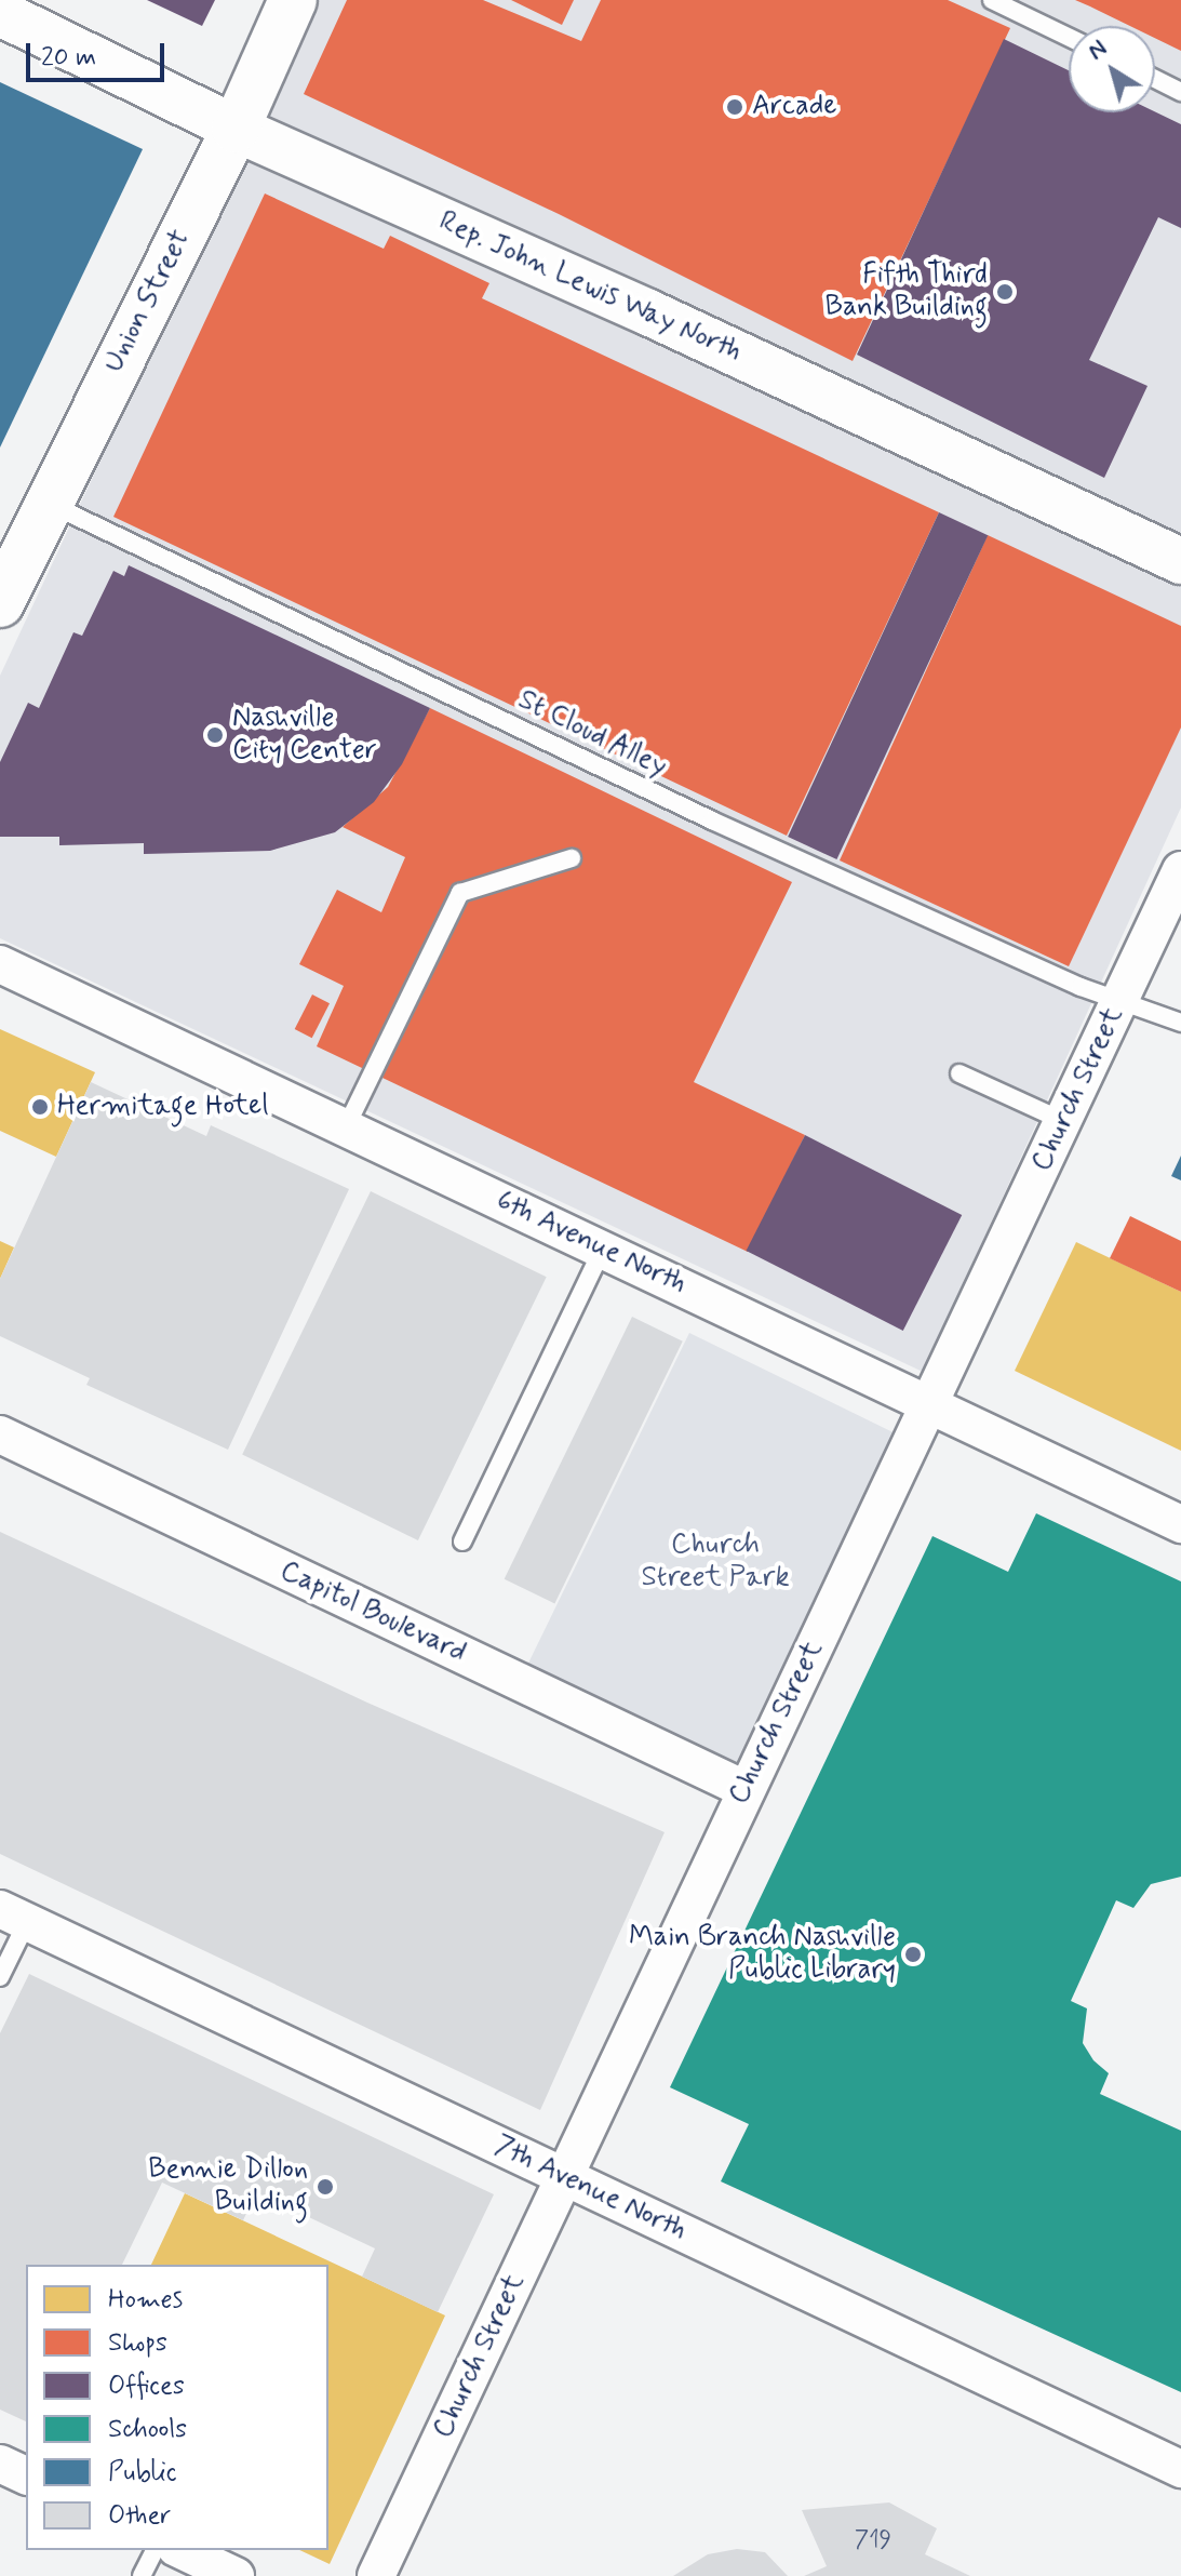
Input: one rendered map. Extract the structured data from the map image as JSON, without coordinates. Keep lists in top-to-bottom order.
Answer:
{
  "streets": {
    "main road": ["Union Street"],
    "street": [
      "Rep. John Lewis Way North",
      "Church Street",
      "6th Avenue North",
      "Capitol Boulevard",
      "7th Avenue North"
    ],
    "lane": ["St Cloud Alley"]
  },
  "crossings": [
    ["Rep. John Lewis Way North", "Union Street"],
    ["Union Street", "St Cloud Alley"],
    ["St Cloud Alley", "Church Street"],
    ["Church Street", "6th Avenue North"],
    ["Church Street", "Capitol Boulevard"],
    ["Church Street", "7th Avenue North"]
  ],
  "parks": ["Church Street Park"],
  "places": [
    "Arcade",
    "Fifth Third Bank Building",
    "Nashville City Center",
    "Hermitage Hotel",
    "Main Branch Nashville Public Library",
    "Bennie Dillon Building"
  ],
  "house_numbers": ["719"],
  "legend": [
    "Homes",
    "Shops",
    "Offices",
    "Schools",
    "Public",
    "Other"
  ],
  "scale_bar": "20 m",
  "north": "top left"
}
